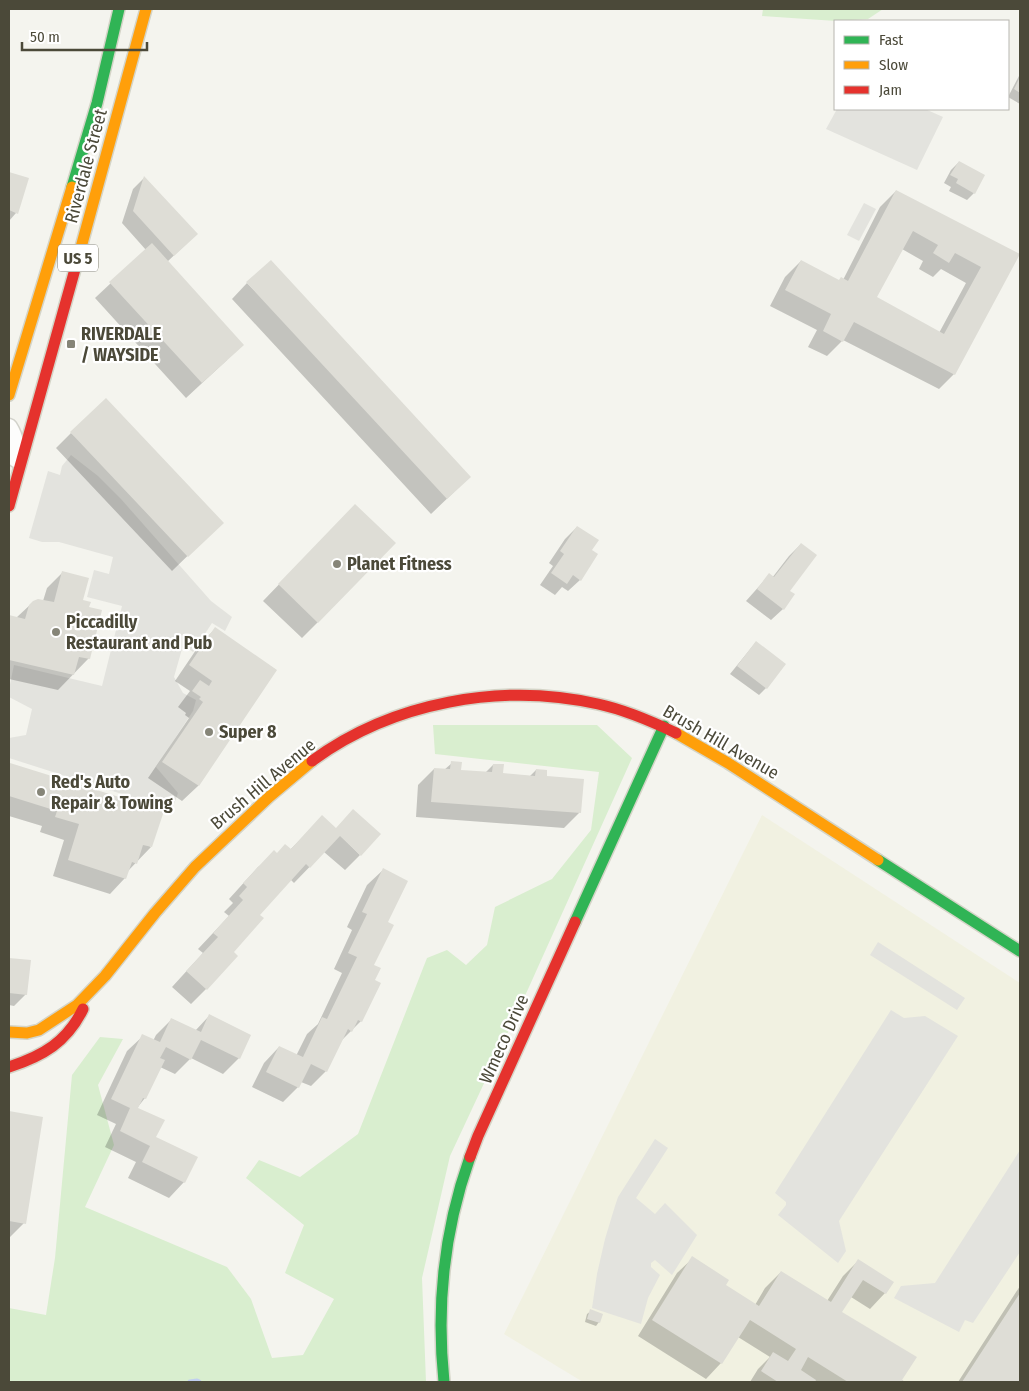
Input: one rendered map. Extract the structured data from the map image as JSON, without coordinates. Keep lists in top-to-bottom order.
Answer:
{
  "streets": {
    "street": [
      "Riverdale Street",
      "US 5",
      "Brush Hill Avenue",
      "Wmeco Drive"
    ]
  },
  "crossings": [
    ["Brush Hill Avenue", "Wmeco Drive"]
  ],
  "places": {
    "transit": ["RIVERDALE / WAYSIDE"],
    "other": [
      "Planet Fitness",
      "Piccadilly Restaurant and Pub",
      "Super 8",
      "Red's Auto Repair & Towing"
    ]
  },
  "legend": ["Fast", "Slow", "Jam"],
  "scale_bar": "50 m"
}
